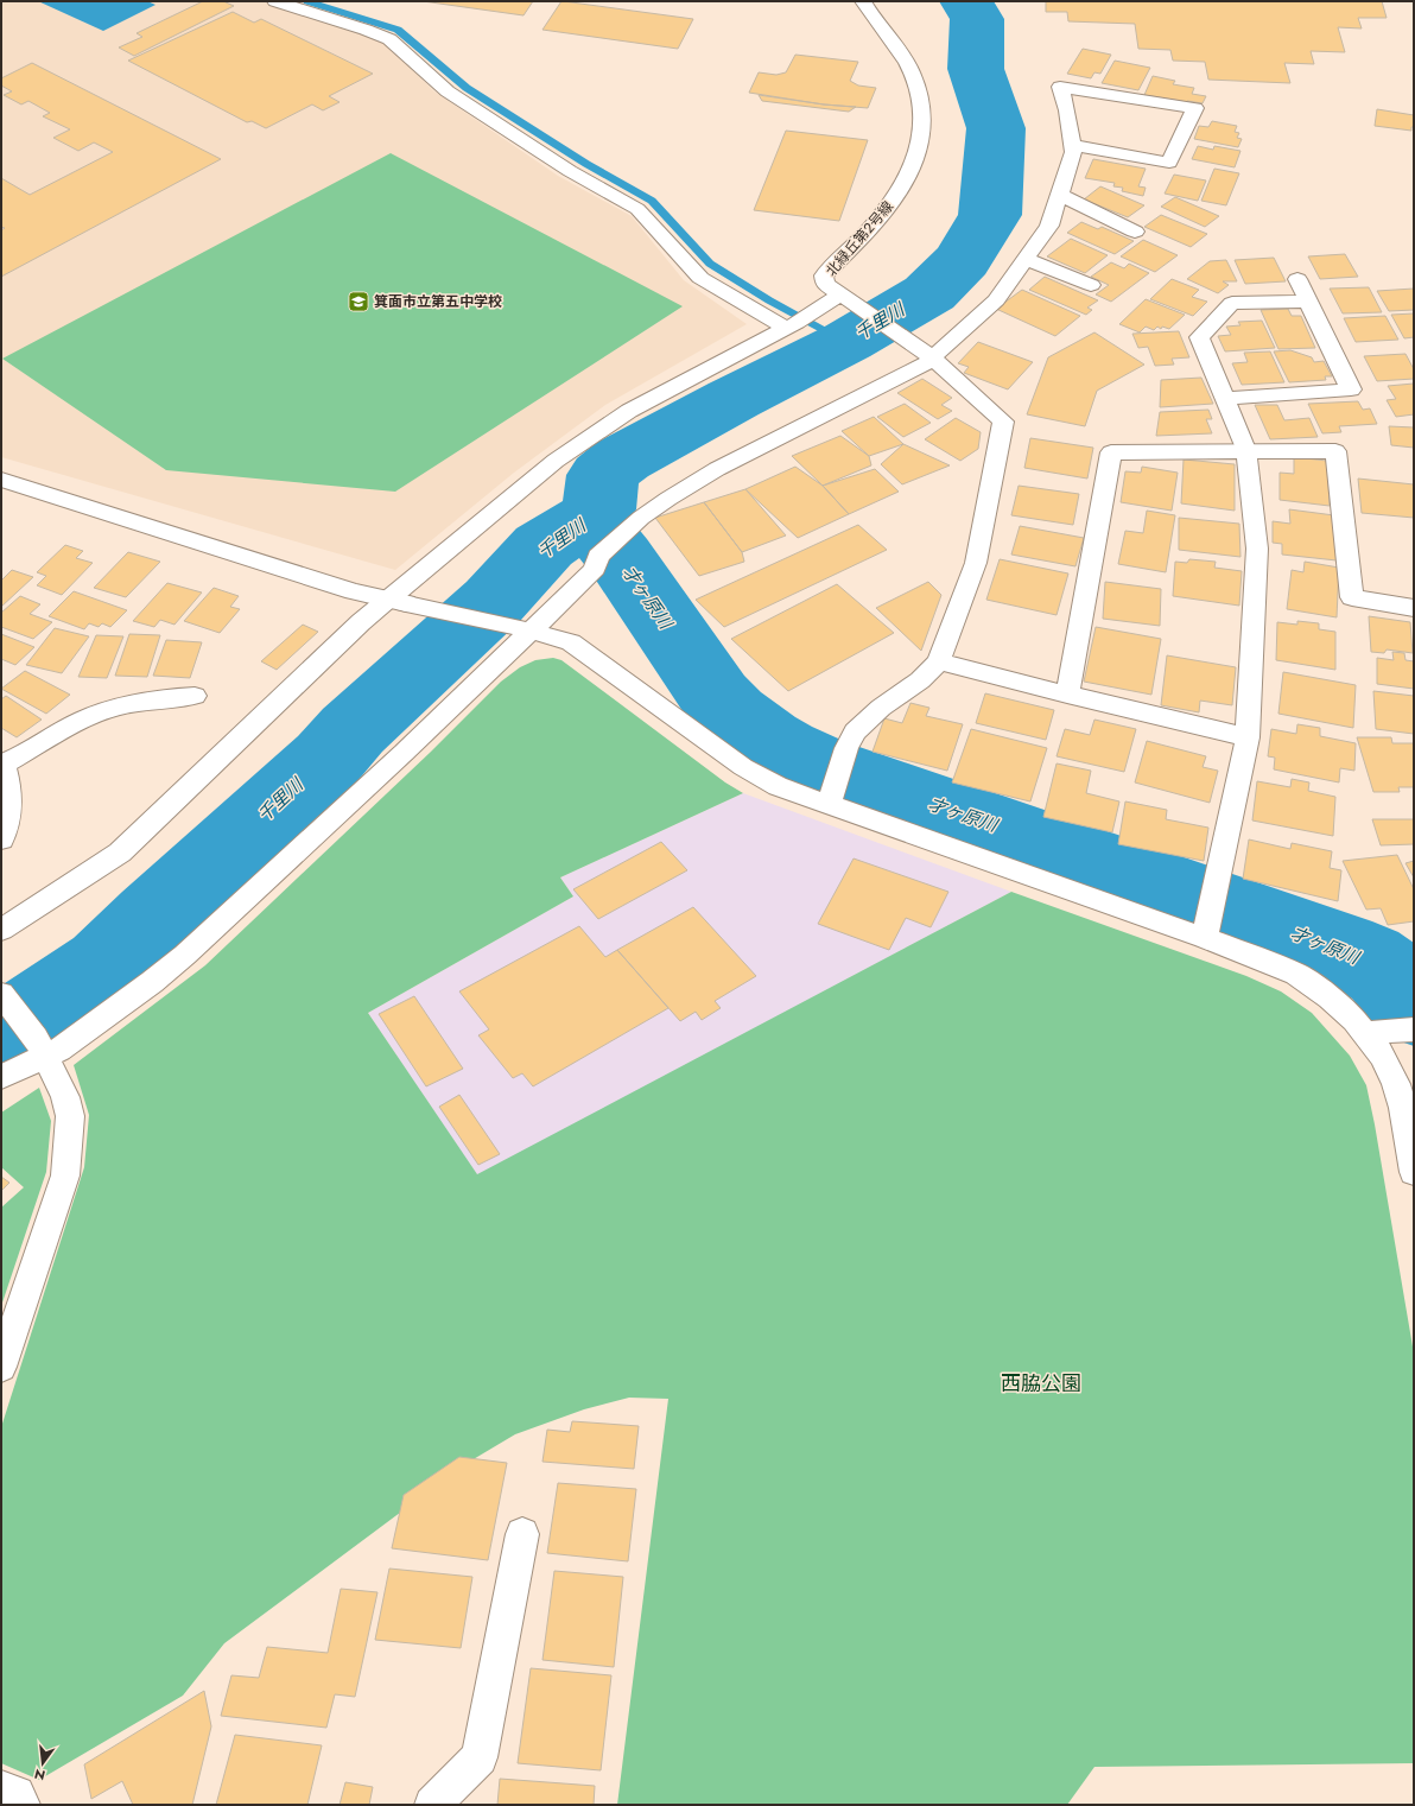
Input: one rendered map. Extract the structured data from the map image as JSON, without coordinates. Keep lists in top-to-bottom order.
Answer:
{
  "streets": {
    "street": ["北緑丘第2号線"]
  },
  "water": ["千里川", "才ヶ原川"],
  "parks": ["西脇公園"],
  "places": {
    "school or university": ["箕面市立第五中学校"]
  },
  "north": "bottom"
}
